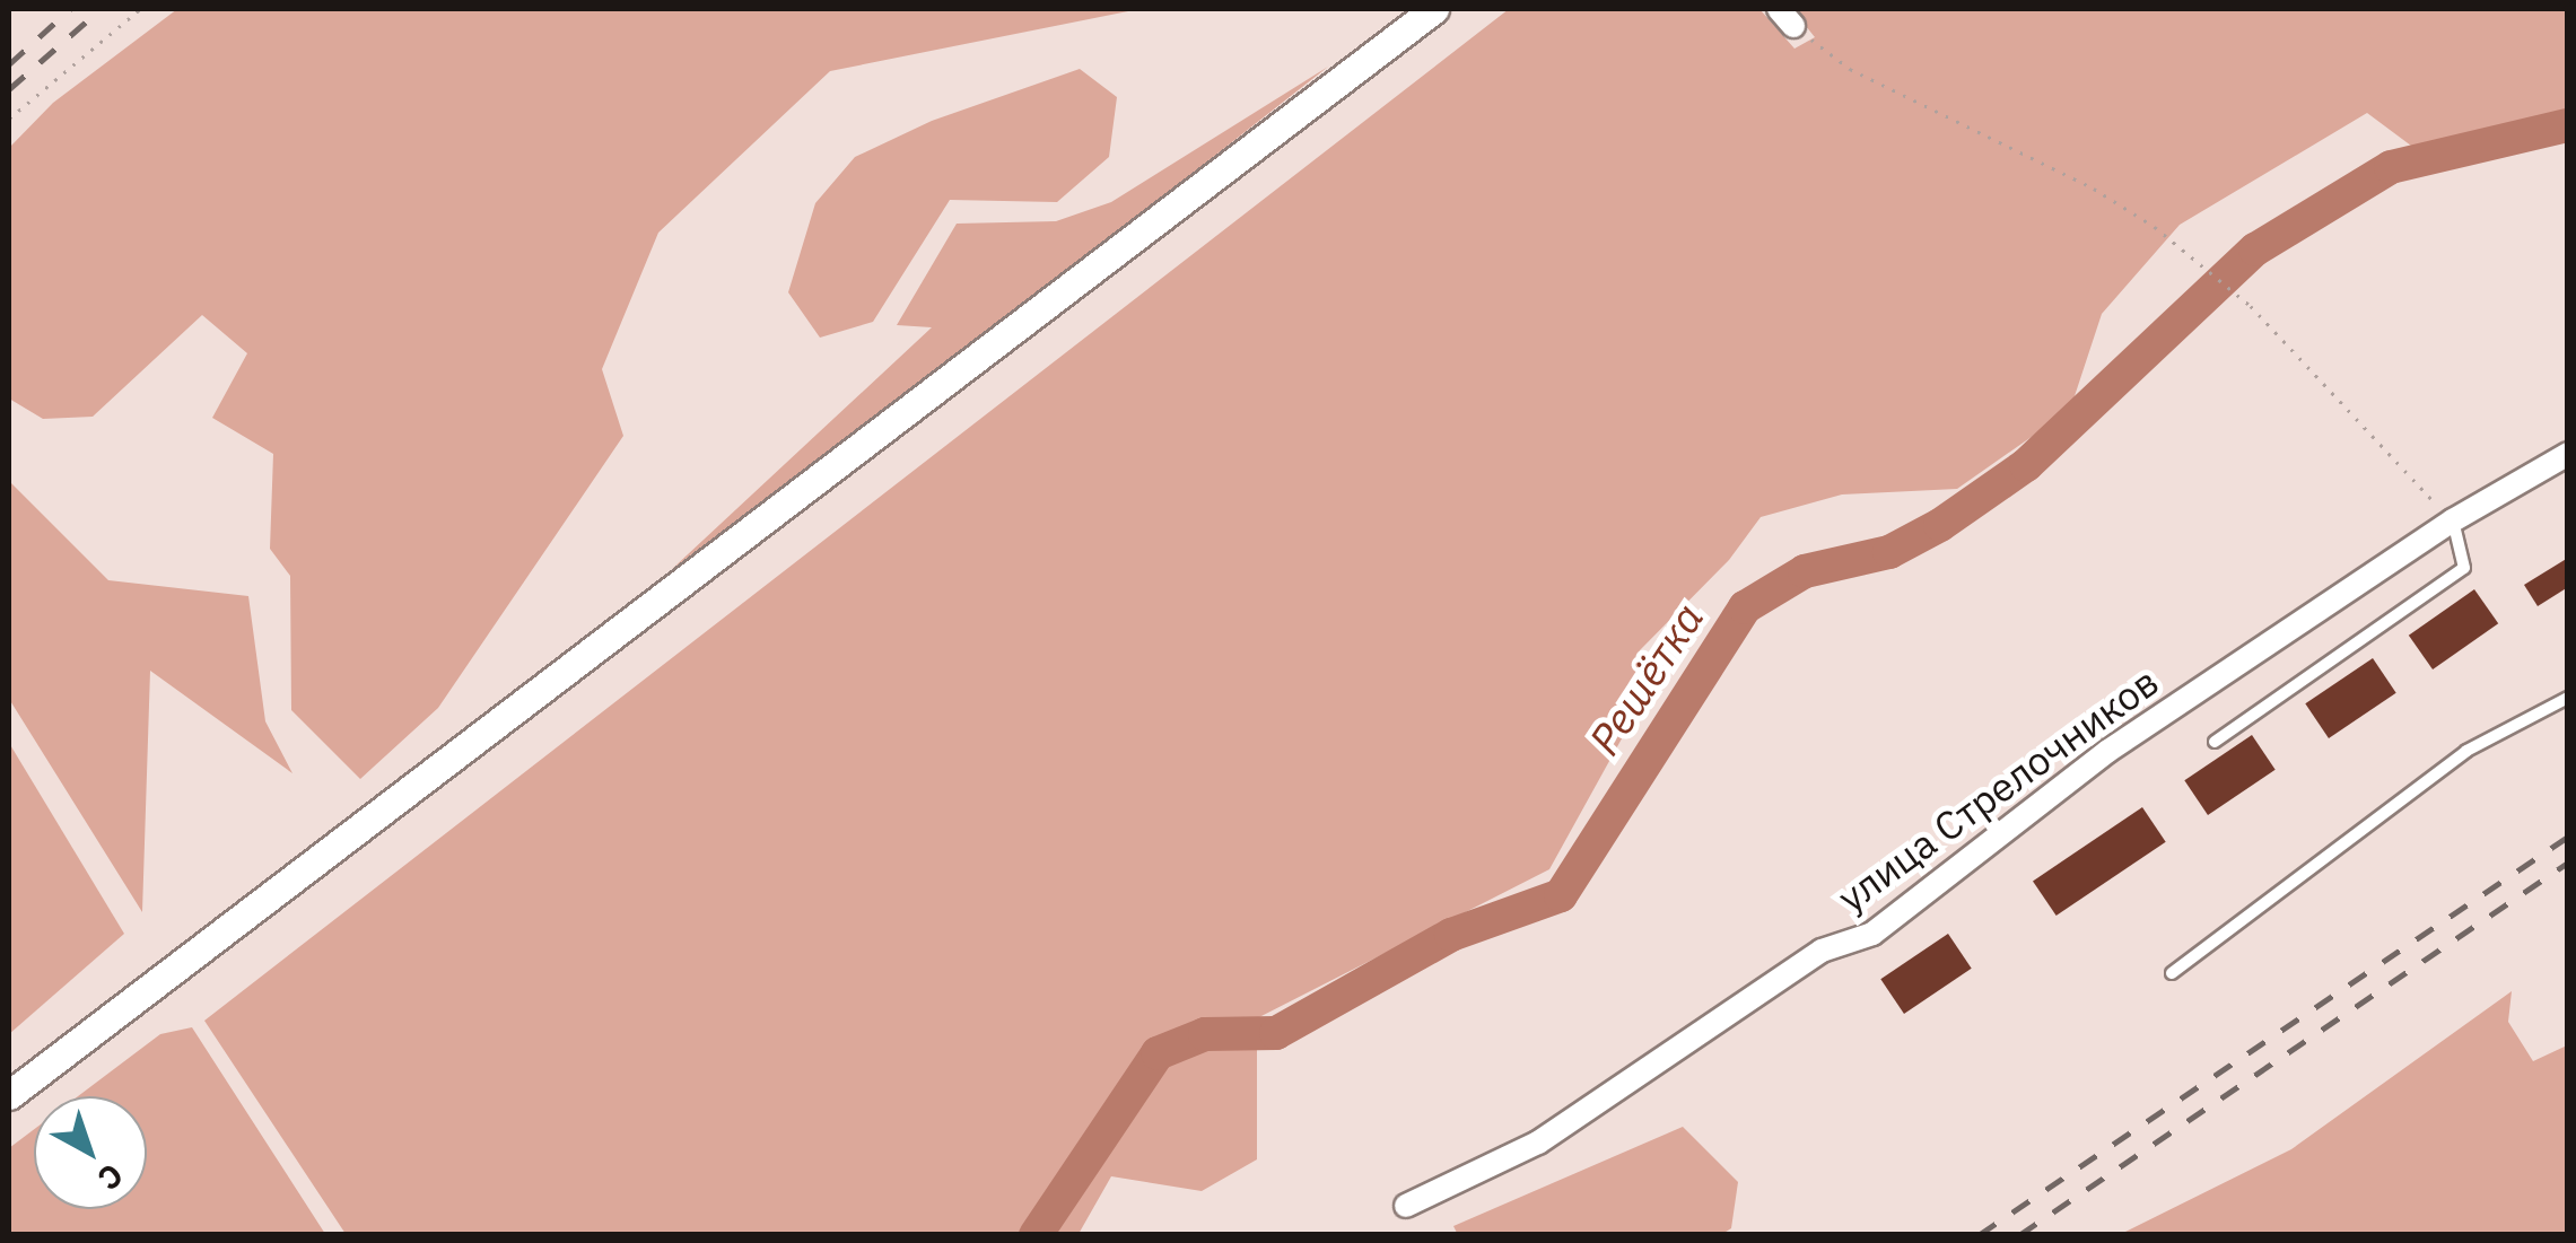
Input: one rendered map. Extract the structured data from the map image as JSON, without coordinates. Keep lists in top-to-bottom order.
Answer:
{
  "streets": {
    "street": ["улица Стрелочников"]
  },
  "water": ["Решётка"],
  "north": "bottom right"
}
